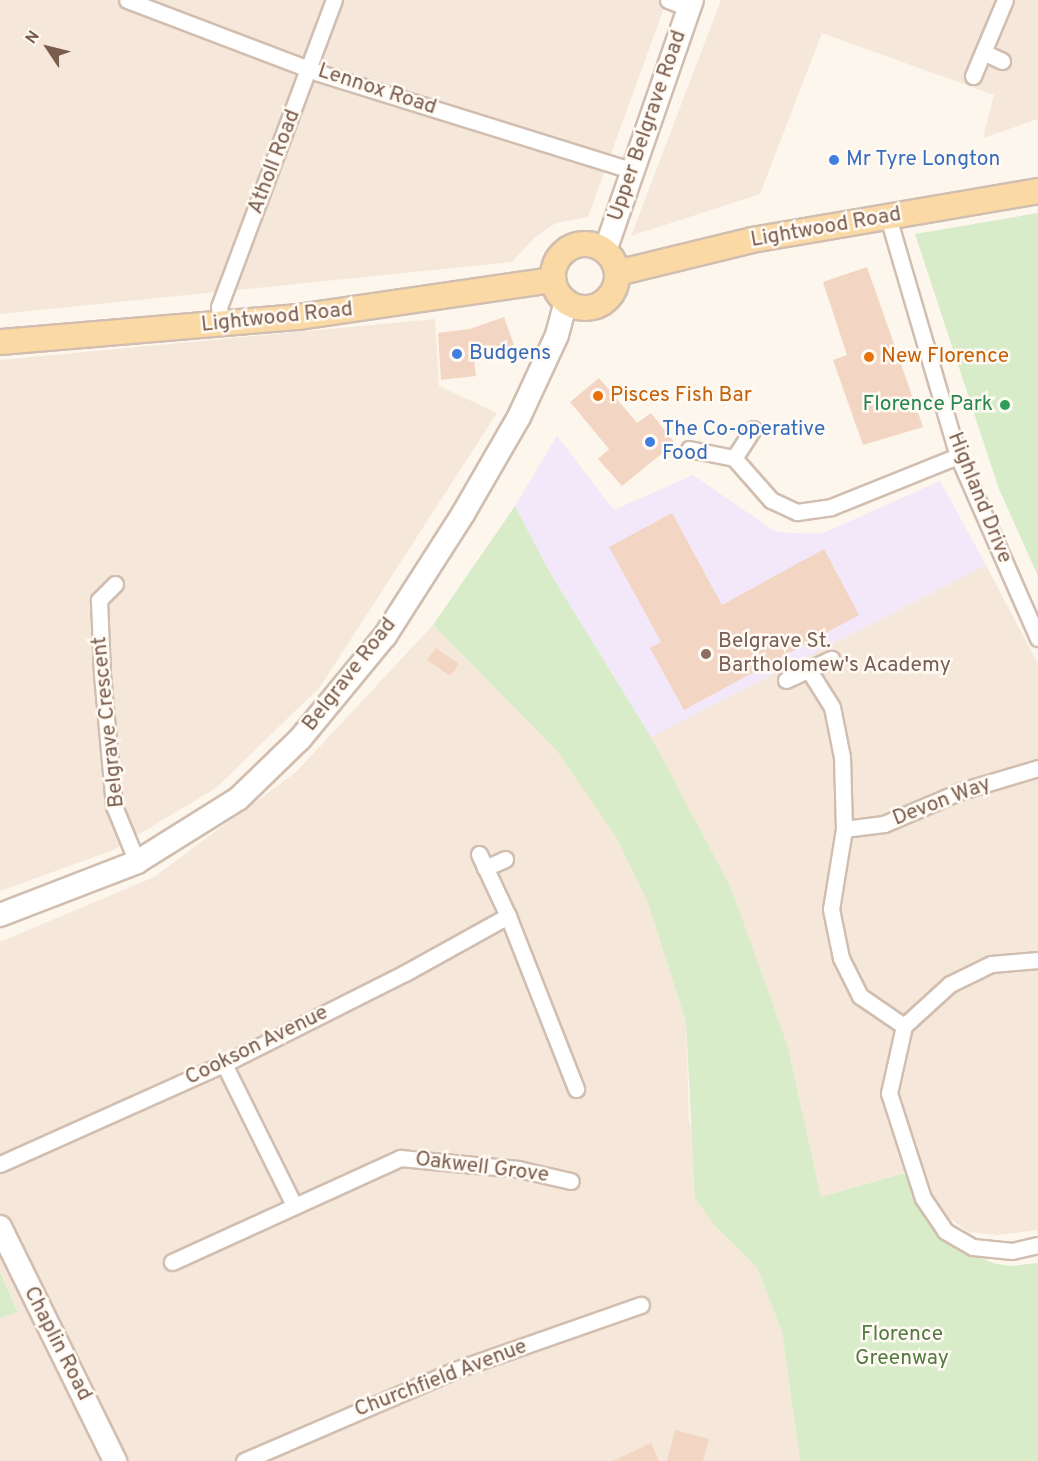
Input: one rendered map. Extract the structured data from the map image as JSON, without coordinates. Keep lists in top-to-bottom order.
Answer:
{
  "streets": {
    "main road": [
      "Upper Belgrave Road",
      "Lightwood Road",
      "Belgrave Road",
      "Chaplin Road"
    ],
    "street": [
      "Lennox Road",
      "Atholl Road",
      "Highland Drive",
      "Belgrave Crescent",
      "Devon Way",
      "Cookson Avenue",
      "Oakwell Grove",
      "Churchfield Avenue"
    ]
  },
  "crossings": [
    ["Lennox Road", "Upper Belgrave Road"],
    ["Lennox Road", "Atholl Road"],
    ["Upper Belgrave Road", "Lightwood Road"],
    ["Upper Belgrave Road", "Belgrave Road"],
    ["Atholl Road", "Lightwood Road"],
    ["Lightwood Road", "Highland Drive"],
    ["Lightwood Road", "Belgrave Road"],
    ["Belgrave Road", "Belgrave Crescent"]
  ],
  "parks": ["Florence Greenway"],
  "places": [
    "Mr Tyre Longton",
    "Budgens",
    "New Florence",
    "Pisces Fish Bar",
    "Florence Park",
    "The Co-operative Food",
    "Belgrave St. Bartholomew's Academy"
  ],
  "north": "top left"
}
